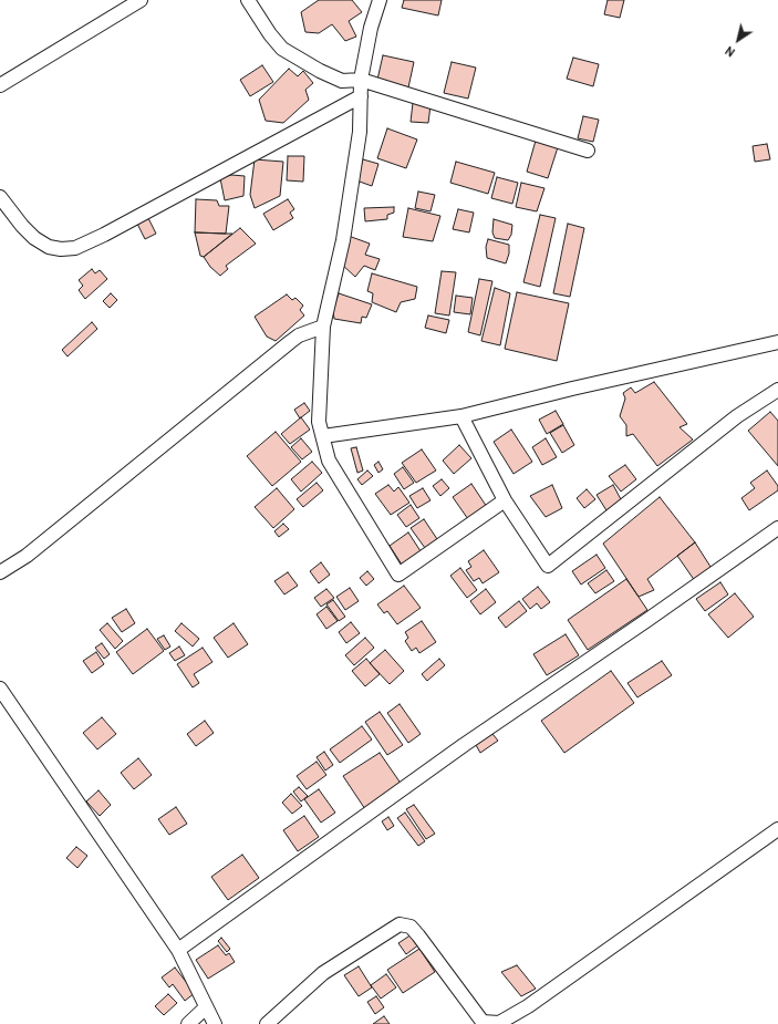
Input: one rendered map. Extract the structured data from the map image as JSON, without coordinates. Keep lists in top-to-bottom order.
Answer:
{
  "north": "bottom left"
}
